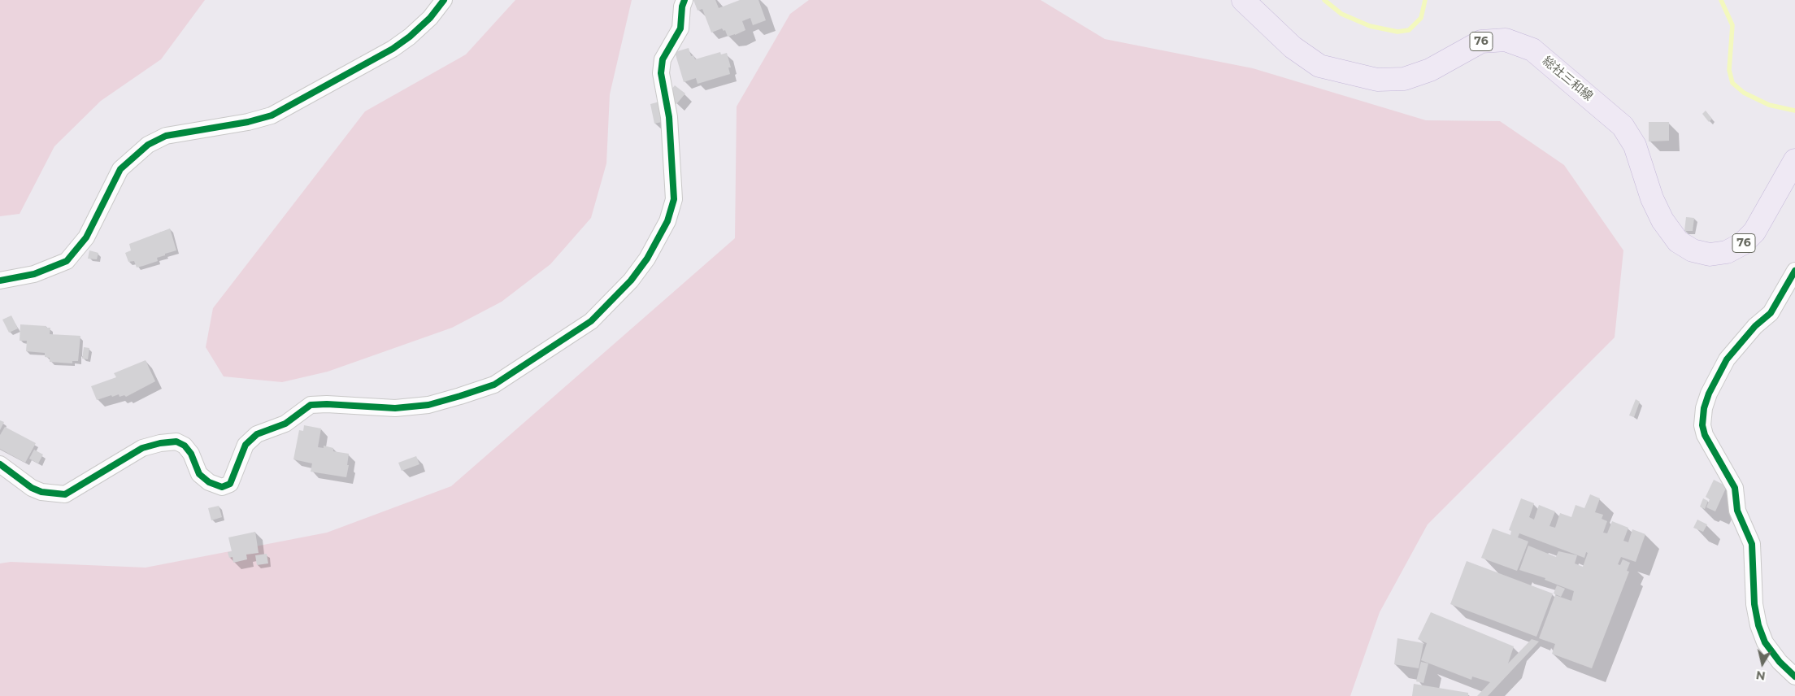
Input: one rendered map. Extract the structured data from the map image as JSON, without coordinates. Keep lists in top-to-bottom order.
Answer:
{
  "streets": {
    "main road": ["76", "総社三和線"]
  },
  "north": "bottom"
}
